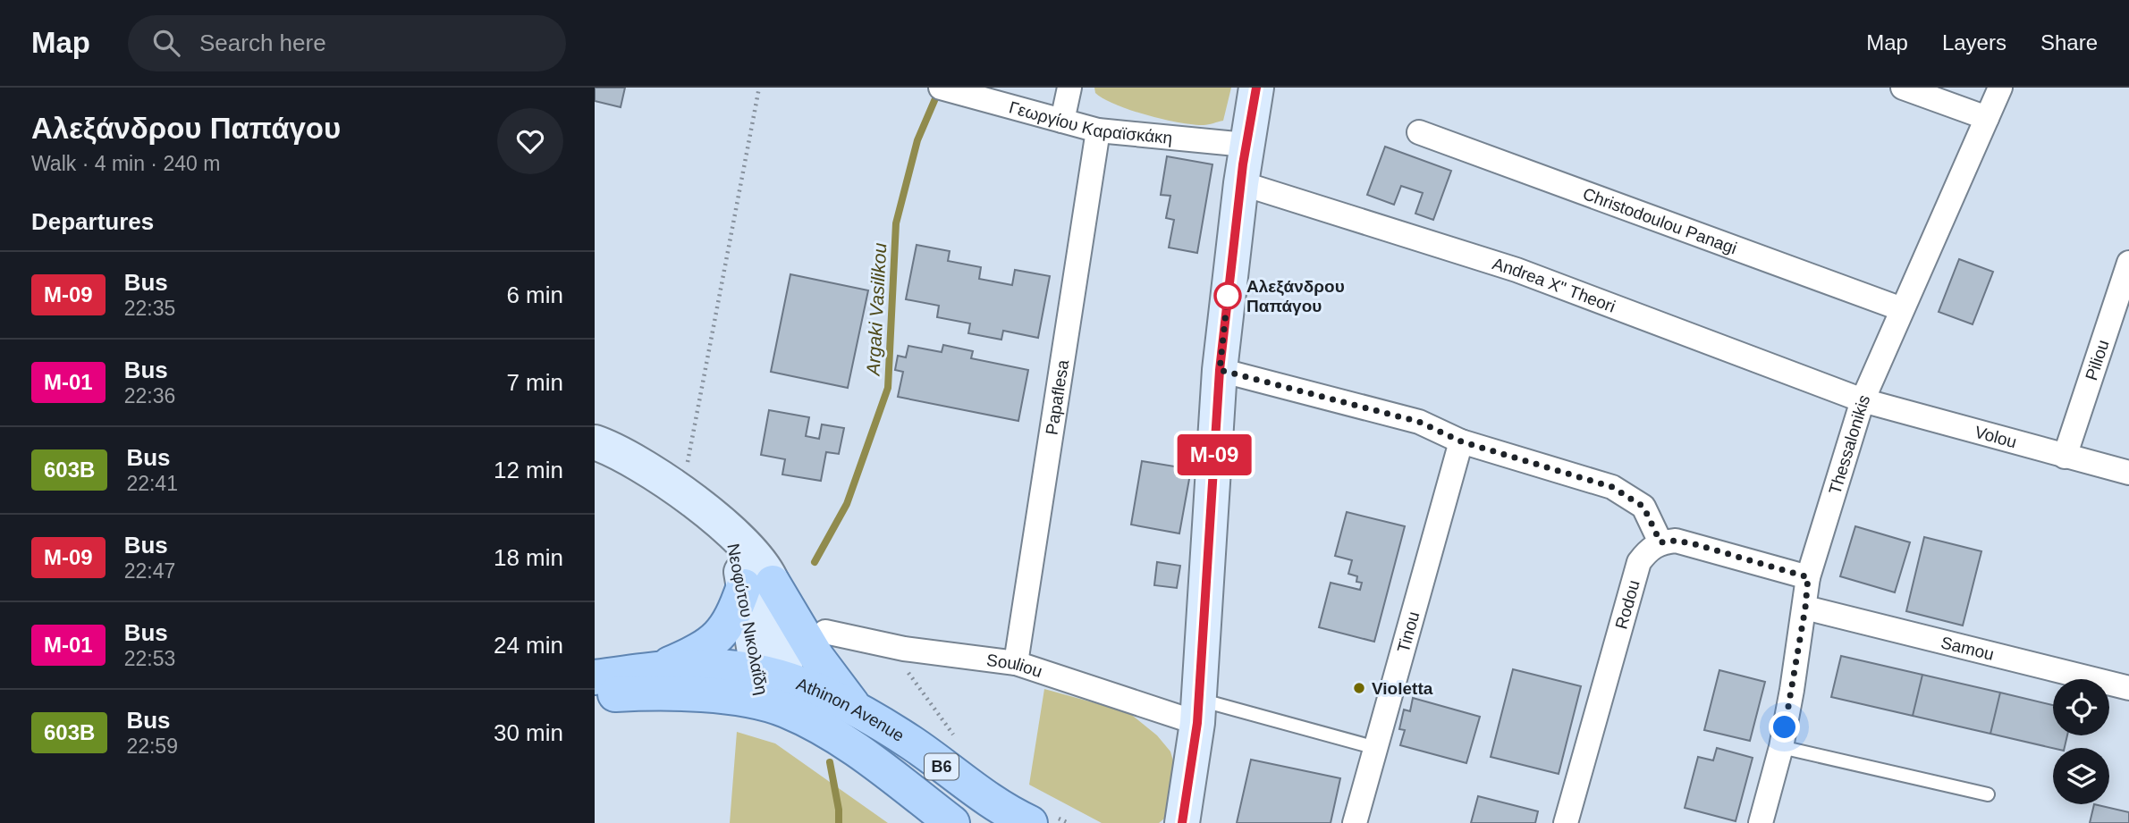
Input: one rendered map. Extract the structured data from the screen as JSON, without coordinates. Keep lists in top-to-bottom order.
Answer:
{
  "streets": {
    "main road": ["Athinon Avenue", "B6"],
    "street": [
      "Γεωργίου Καραϊσκάκη",
      "Christodoulou Panagi",
      "Andrea X\" Theori",
      "Piliou",
      "Papaflesa",
      "Volou",
      "Thessalonikis",
      "Rodou",
      "Νεοφύτου Νικολαΐδη",
      "Tinou",
      "Samou",
      "Souliou"
    ]
  },
  "crossings": [
    ["Γεωργίου Καραϊσκάκη", "Papaflesa"],
    ["Christodoulou Panagi", "Thessalonikis"],
    ["Andrea X\" Theori", "Volou"],
    ["Andrea X\" Theori", "Thessalonikis"],
    ["Piliou", "Volou"],
    ["Papaflesa", "Souliou"],
    ["Volou", "Thessalonikis"],
    ["Thessalonikis", "Samou"],
    ["Νεοφύτου Νικολαΐδη", "Athinon Avenue"],
    ["Νεοφύτου Νικολαΐδη", "B6"],
    ["Athinon Avenue", "B6"]
  ],
  "water": ["Argaki Vasilikou"],
  "places": ["Αλεξάνδρου Παπάγου", "Violetta"],
  "lines": ["bus line M-09"],
  "page": {
    "header": "Map",
    "search": "Search here",
    "nav": ["Map", "Layers", "Share"],
    "heading": [
      ["Αλεξάνδρου Παπάγου", "Walk · 4 min · 240 m"],
      "Departures"
    ],
    "on_map": "M-09",
    "list": [
      {
        "mark": "M-09",
        "name": "Bus",
        "note": "22:35",
        "value": "6 min"
      },
      {
        "mark": "M-01",
        "name": "Bus",
        "note": "22:36",
        "value": "7 min"
      },
      {
        "mark": "603B",
        "name": "Bus",
        "note": "22:41",
        "value": "12 min"
      },
      {
        "mark": "M-09",
        "name": "Bus",
        "note": "22:47",
        "value": "18 min"
      },
      {
        "mark": "M-01",
        "name": "Bus",
        "note": "22:53",
        "value": "24 min"
      },
      {
        "mark": "603B",
        "name": "Bus",
        "note": "22:59",
        "value": "30 min"
      }
    ]
  }
}
